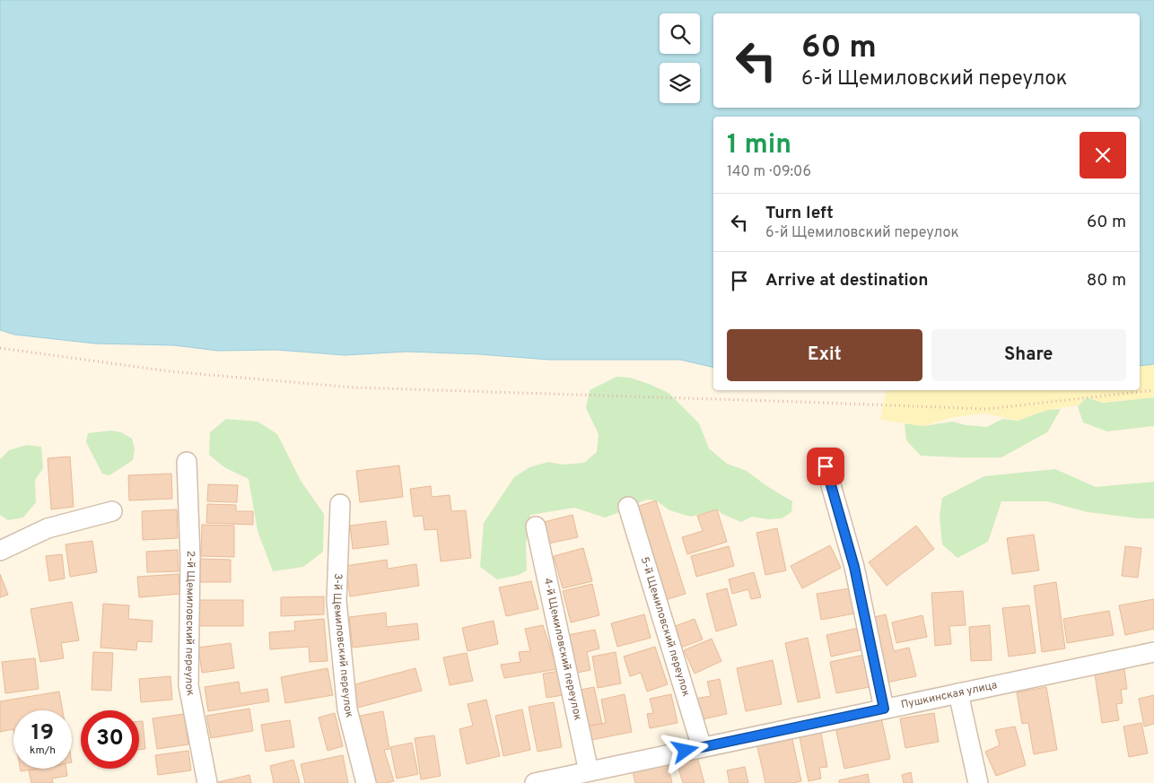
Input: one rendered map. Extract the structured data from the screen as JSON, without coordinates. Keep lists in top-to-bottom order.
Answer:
{
  "streets": {
    "street": [
      "2-й Щемиловский переулок",
      "5-й Щемиловский переулок",
      "3-й Щемиловский переулок",
      "4-й Щемиловский переулок",
      "Пушкинская улица"
    ]
  },
  "crossings": [
    ["5-й Щемиловский переулок", "Пушкинская улица"],
    ["4-й Щемиловский переулок", "Пушкинская улица"]
  ],
  "page": {
    "turn": ["60 m", "6-й Щемиловский переулок"],
    "heading": ["1 min", "140 m · 09:06"],
    "list": [
      {
        "name": "Turn left",
        "note": "6-й Щемиловский переулок",
        "value": "60 m"
      },
      {
        "name": "Arrive at destination",
        "value": "80 m"
      }
    ],
    "buttons": ["Exit", "Share"],
    "speed": "19 km/h",
    "limit": "30"
  }
}
